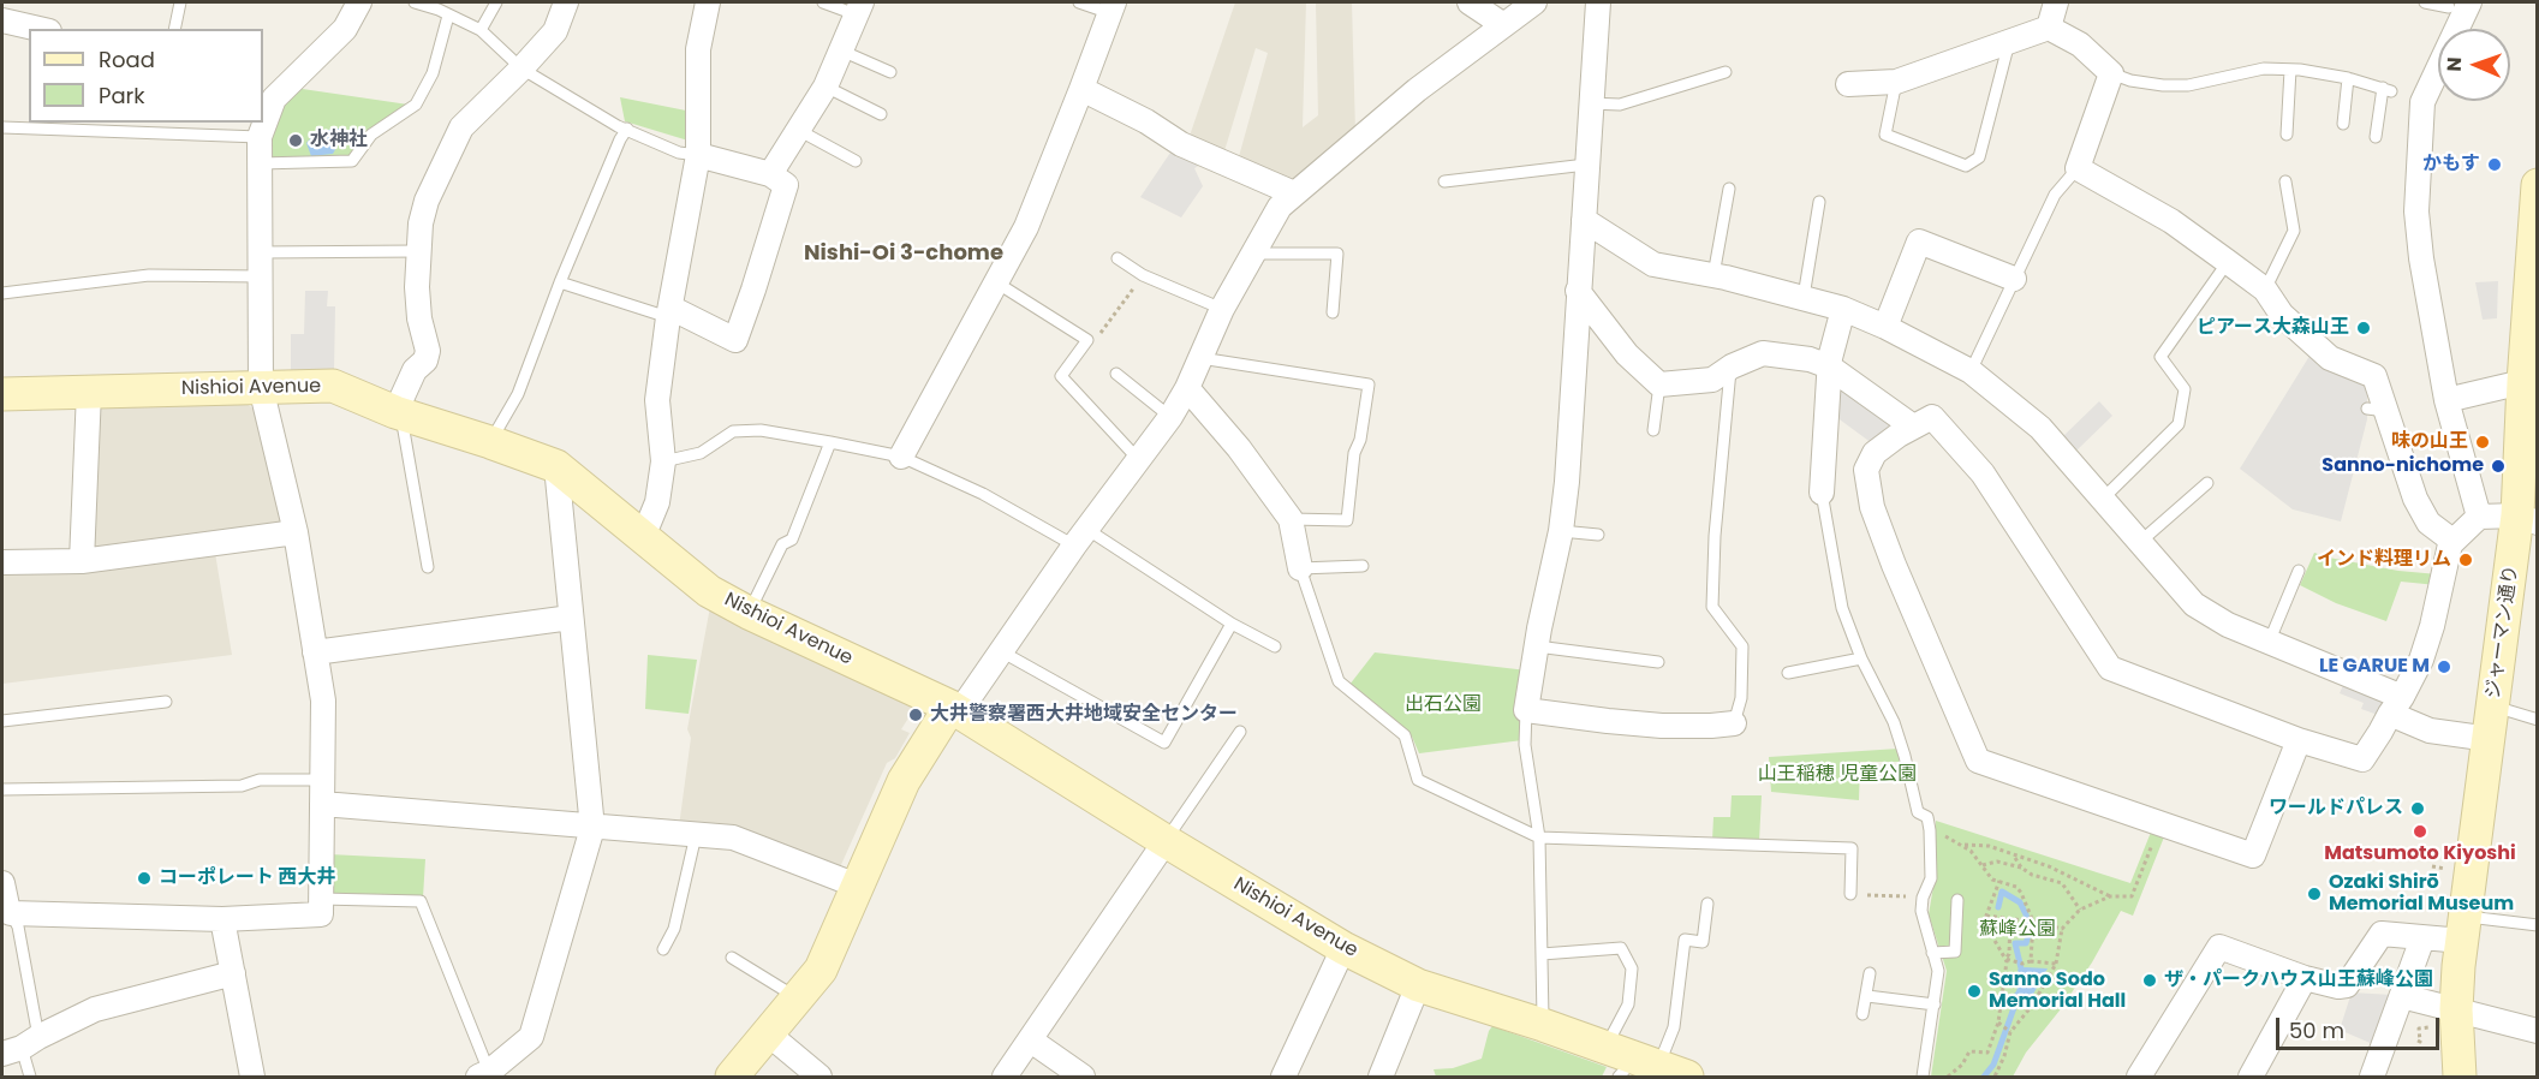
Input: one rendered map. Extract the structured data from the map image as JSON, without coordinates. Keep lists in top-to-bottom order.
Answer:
{
  "streets": {
    "street": ["Nishioi Avenue", "ジャーマン通り"]
  },
  "districts": ["Nishi-Oi 3-chome"],
  "parks": ["出石公園", "山王稲穂 児童公園", "蘇峰公園"],
  "places": [
    "水神社",
    "かもす",
    "ピアース大森山王",
    "味の山王",
    "Sanno-nichome",
    "インド料理リム",
    "LE GARUE M",
    "大井警察署西大井地域安全センター",
    "ワールドパレス",
    "Matsumoto Kiyoshi",
    "コーポレート 西大井",
    "Ozaki Shirō Memorial Museum",
    "ザ・パークハウス山王蘇峰公園",
    "Sanno Sodo Memorial Hall"
  ],
  "legend": ["Road", "Park"],
  "scale_bar": "50 m",
  "north": "left"
}
